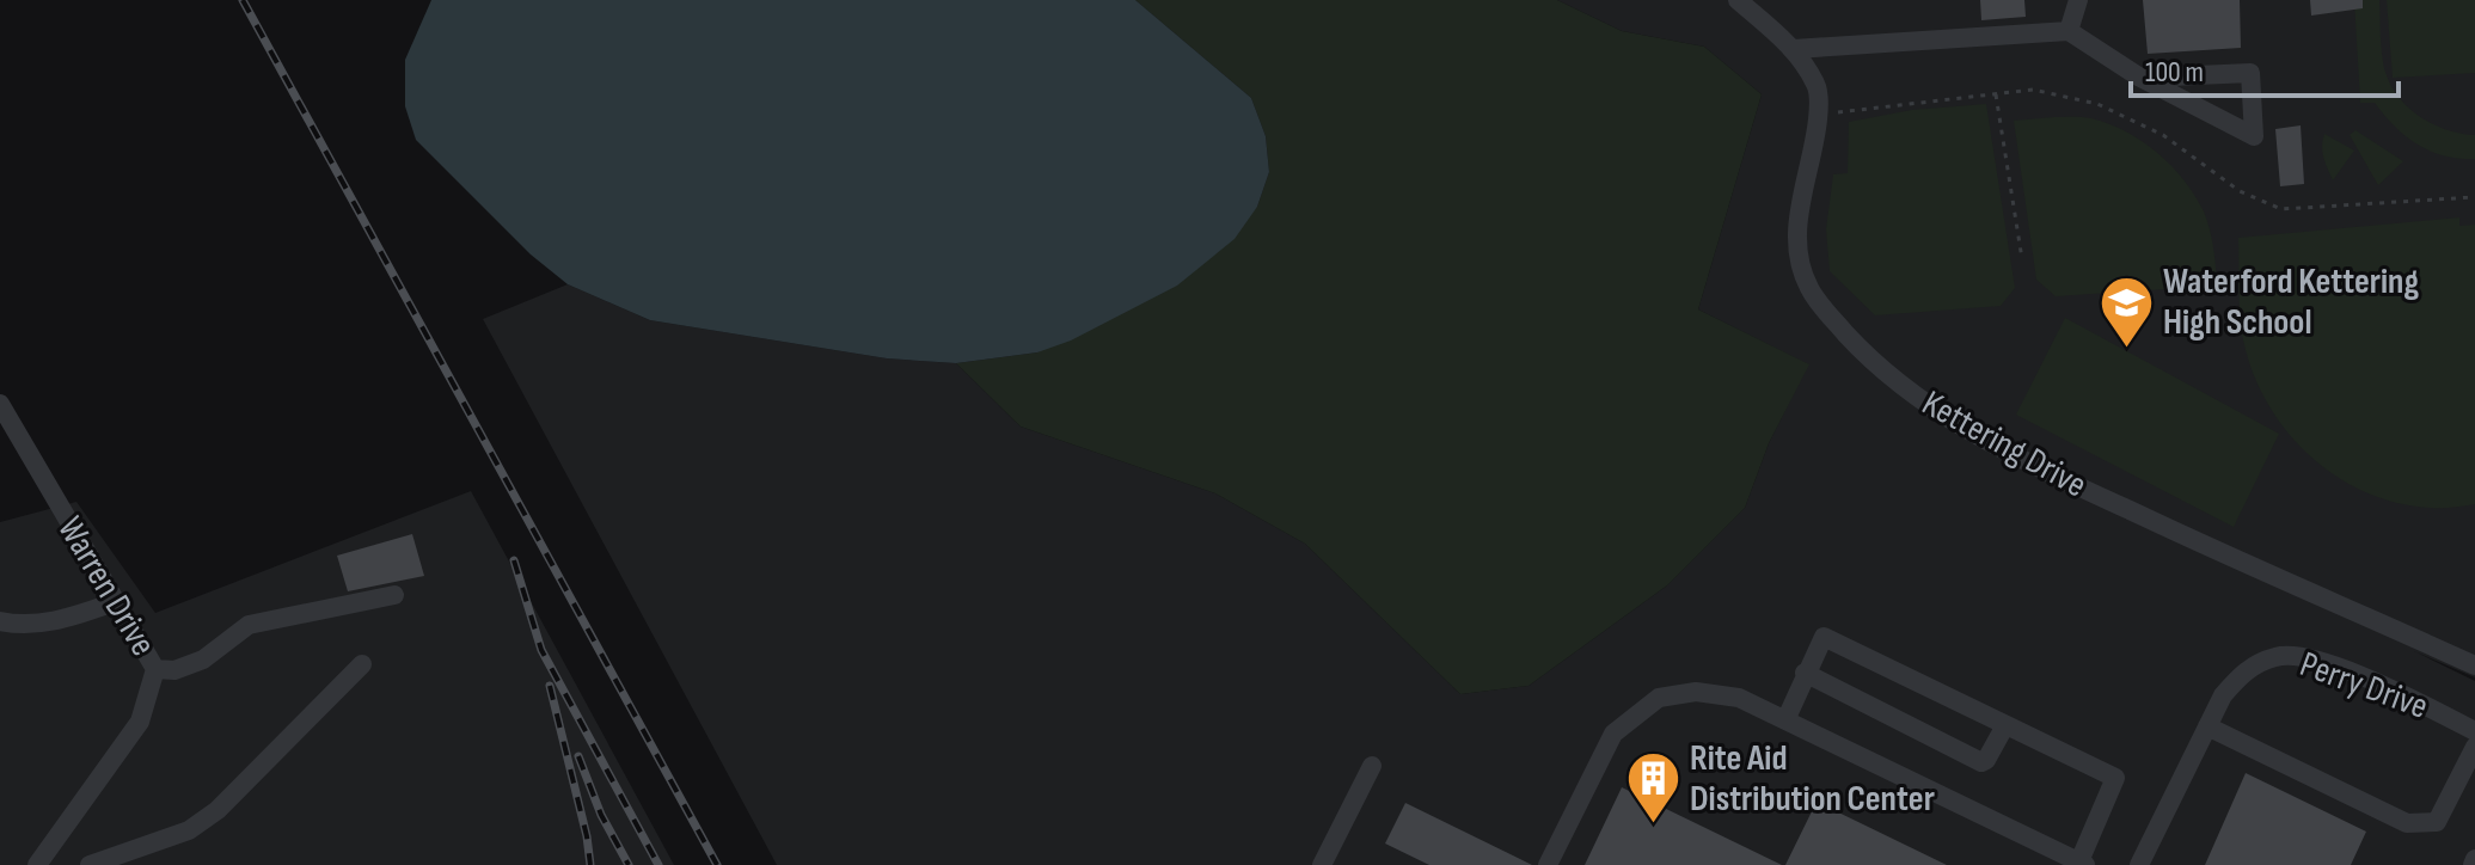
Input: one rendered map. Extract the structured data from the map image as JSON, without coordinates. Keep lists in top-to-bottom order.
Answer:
{
  "streets": {
    "street": ["Kettering Drive", "Warren Drive", "Perry Drive"]
  },
  "places": {
    "school or university": ["Waterford Kettering High School"],
    "building": ["Rite Aid Distribution Center"]
  },
  "scale_bar": "100 m"
}
